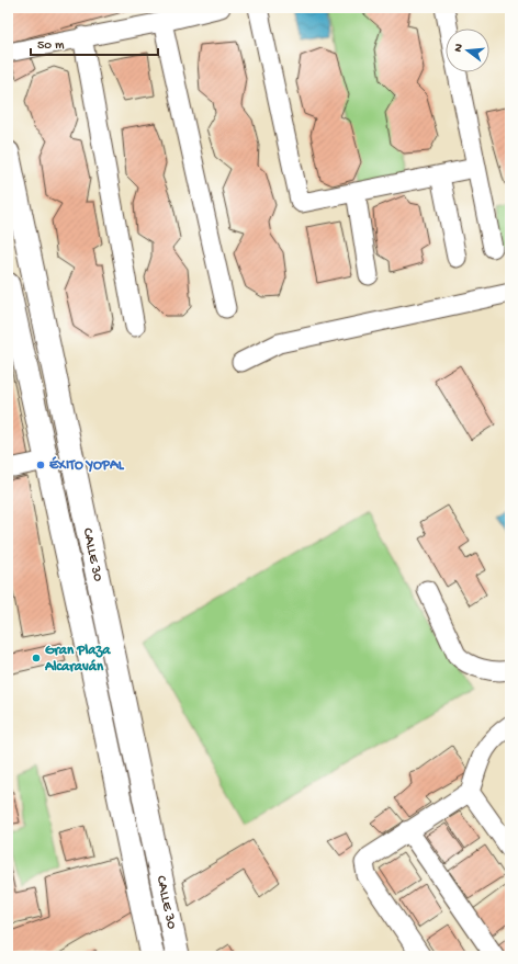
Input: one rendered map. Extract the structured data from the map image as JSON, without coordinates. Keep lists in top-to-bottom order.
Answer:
{
  "streets": {
    "main road": ["CALLE 30"]
  },
  "places": ["ÉXITO YOPAL", "Gran Plaza Alcaraván"],
  "scale_bar": "50 m",
  "north": "left"
}
